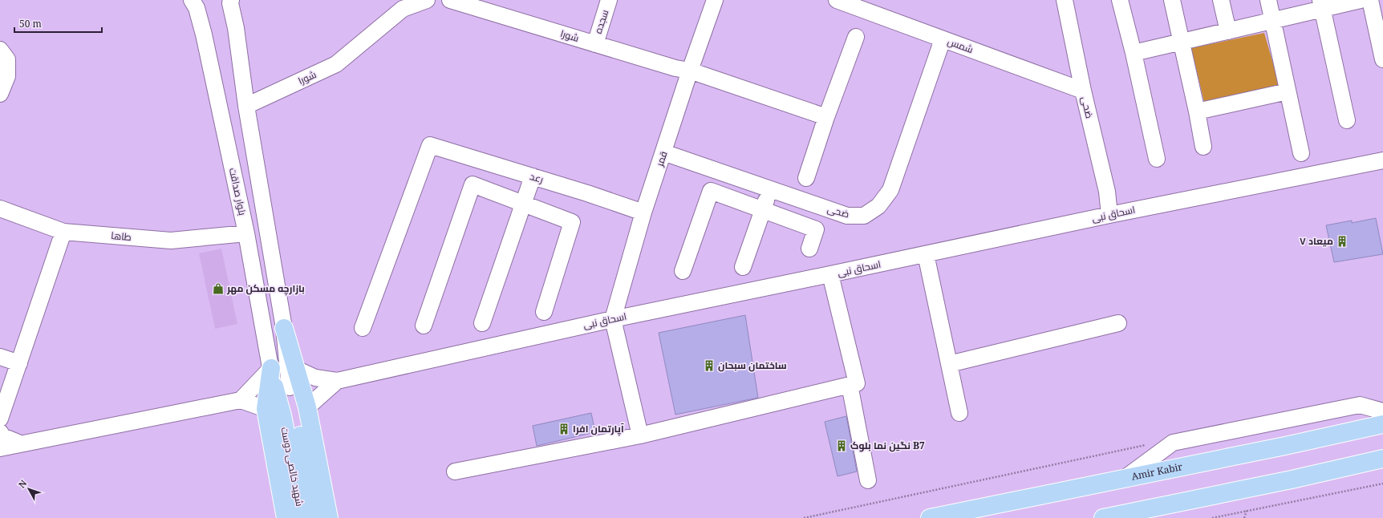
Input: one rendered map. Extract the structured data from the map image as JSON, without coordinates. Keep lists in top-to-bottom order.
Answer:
{
  "streets": {
    "main road": ["شهید خالصی دوست", "Amir Kabir"],
    "street": [
      "سجده",
      "شورا",
      "شمس",
      "ضحی",
      "قمر",
      "رعد",
      "بلوار صداقت",
      "اسحاق نبی",
      "طاها"
    ]
  },
  "crossings": [
    ["سجده", "شورا"],
    ["شورا", "قمر"],
    ["شمس", "ضحی"],
    ["ضحی", "قمر"],
    ["ضحی", "اسحاق نبی"],
    ["قمر", "رعد"],
    ["قمر", "اسحاق نبی"],
    ["بلوار صداقت", "طاها"]
  ],
  "places": {
    "building": [
      "میعاد ۷",
      "ساختمان سبحان",
      "آپارتمان افرا",
      "نگین نما بلوک B7"
    ],
    "shop": ["بازارچه مسکن مهر"]
  },
  "scale_bar": "50 m",
  "north": "top left"
}
